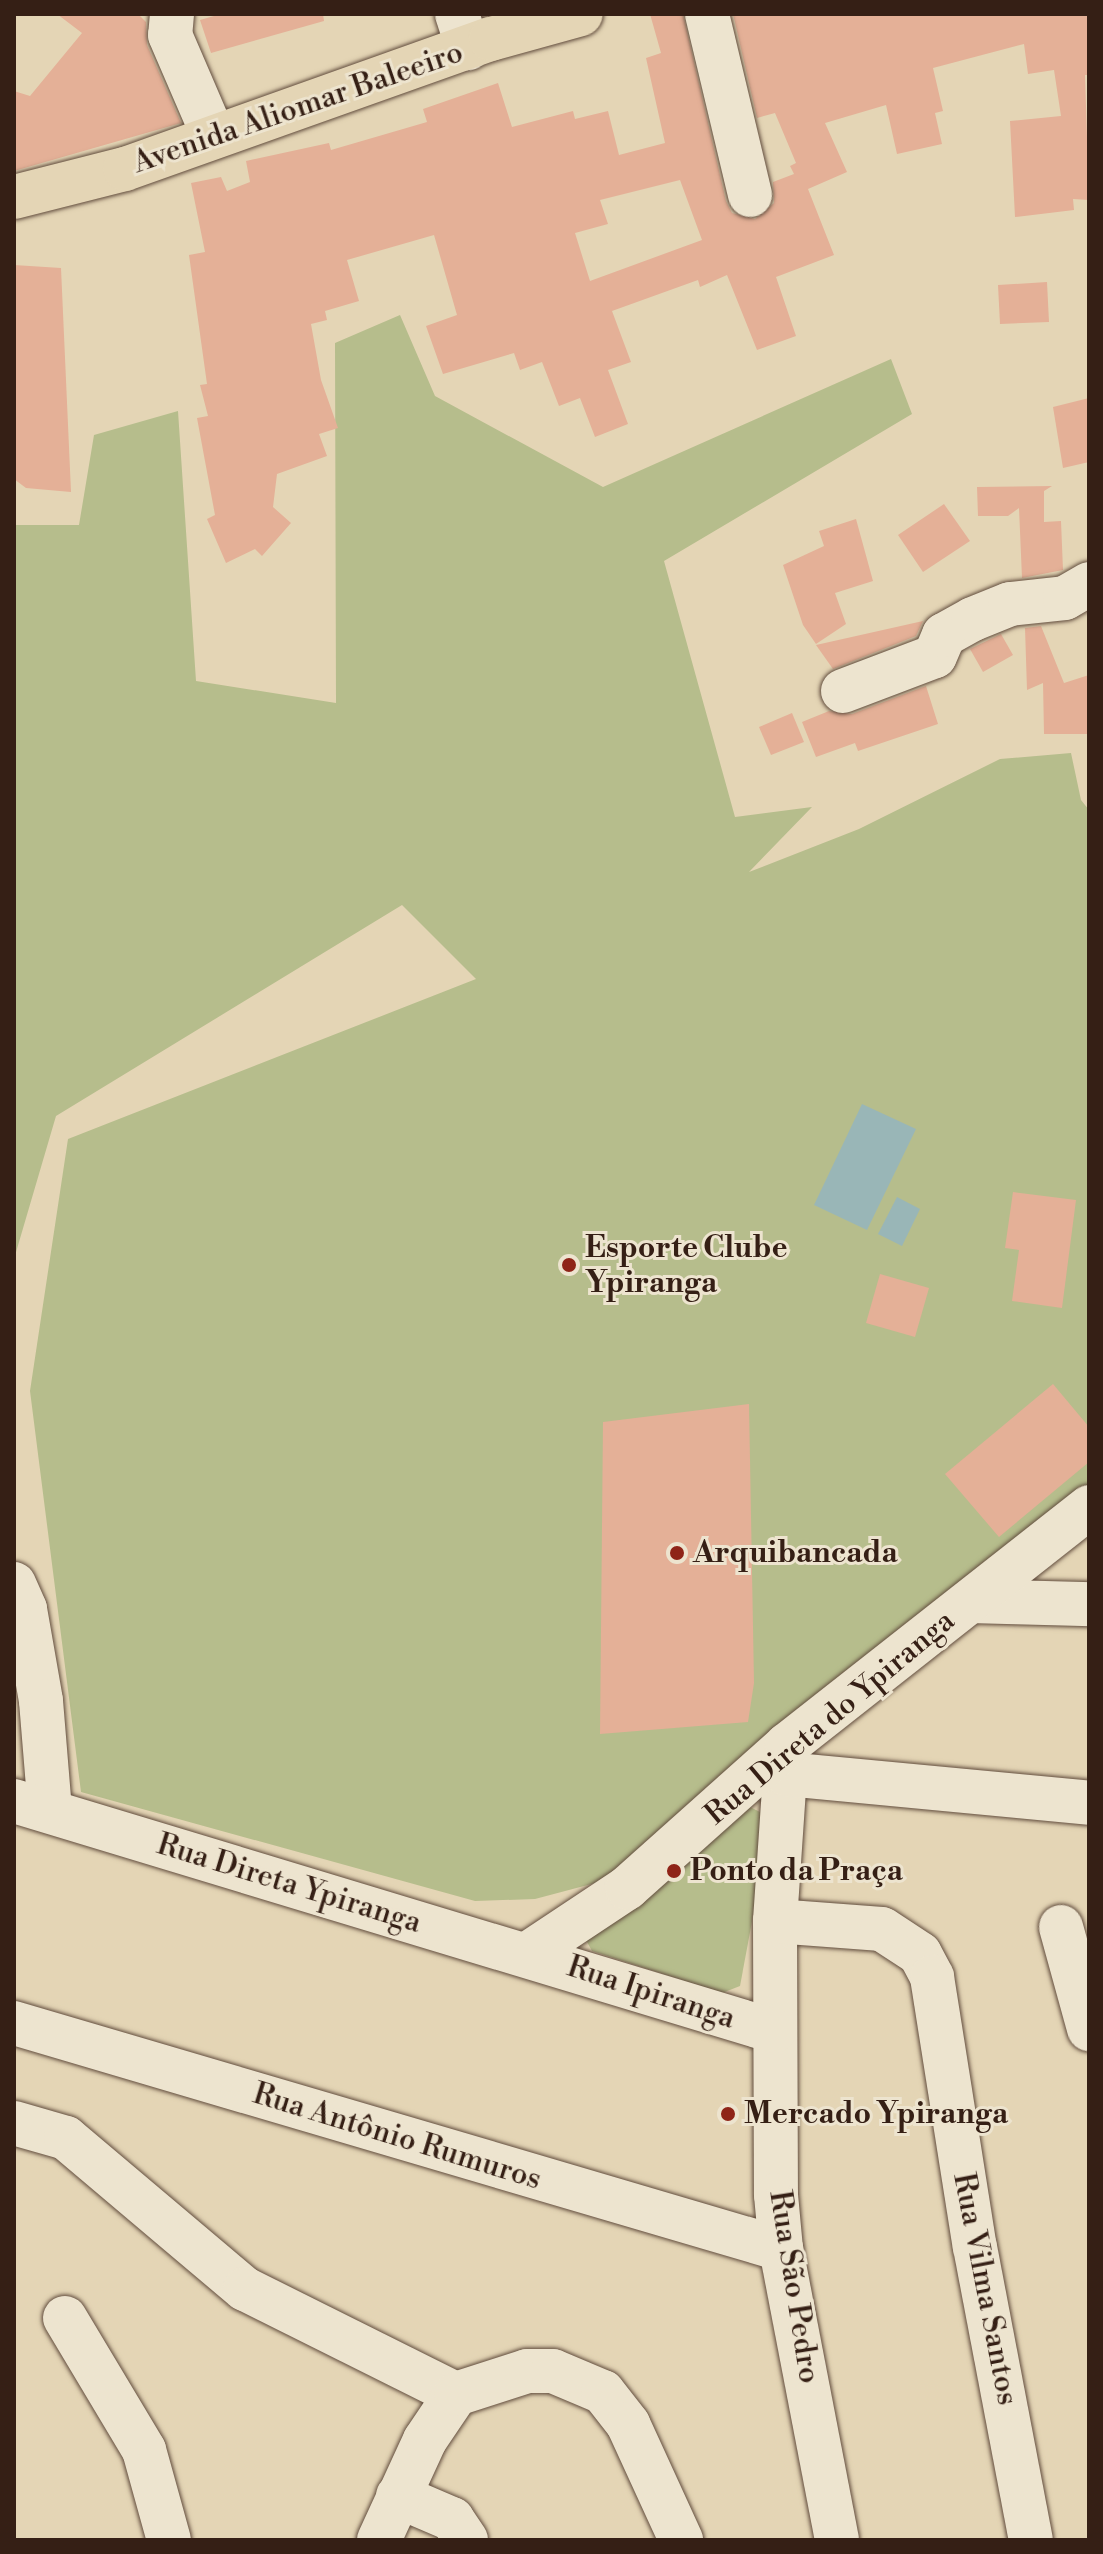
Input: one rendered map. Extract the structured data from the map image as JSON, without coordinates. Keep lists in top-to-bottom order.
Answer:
{
  "streets": {
    "main road": ["Avenida Aliomar Baleeiro"],
    "street": [
      "Rua Direta do Ypiranga",
      "Rua Direta Ypiranga",
      "Rua Ipiranga",
      "Rua Antônio Rumuros",
      "Rua São Pedro",
      "Rua Vilma Santos"
    ]
  },
  "crossings": [
    ["Rua Direta do Ypiranga", "Rua Direta Ypiranga"],
    ["Rua Direta do Ypiranga", "Rua Ipiranga"],
    ["Rua Direta do Ypiranga", "Rua São Pedro"],
    ["Rua Direta Ypiranga", "Rua Ipiranga"],
    ["Rua Ipiranga", "Rua São Pedro"],
    ["Rua Antônio Rumuros", "Rua São Pedro"],
    ["Rua São Pedro", "Rua Vilma Santos"]
  ],
  "places": [
    "Esporte Clube Ypiranga",
    "Arquibancada",
    "Ponto da Praça",
    "Mercado Ypiranga"
  ]
}
